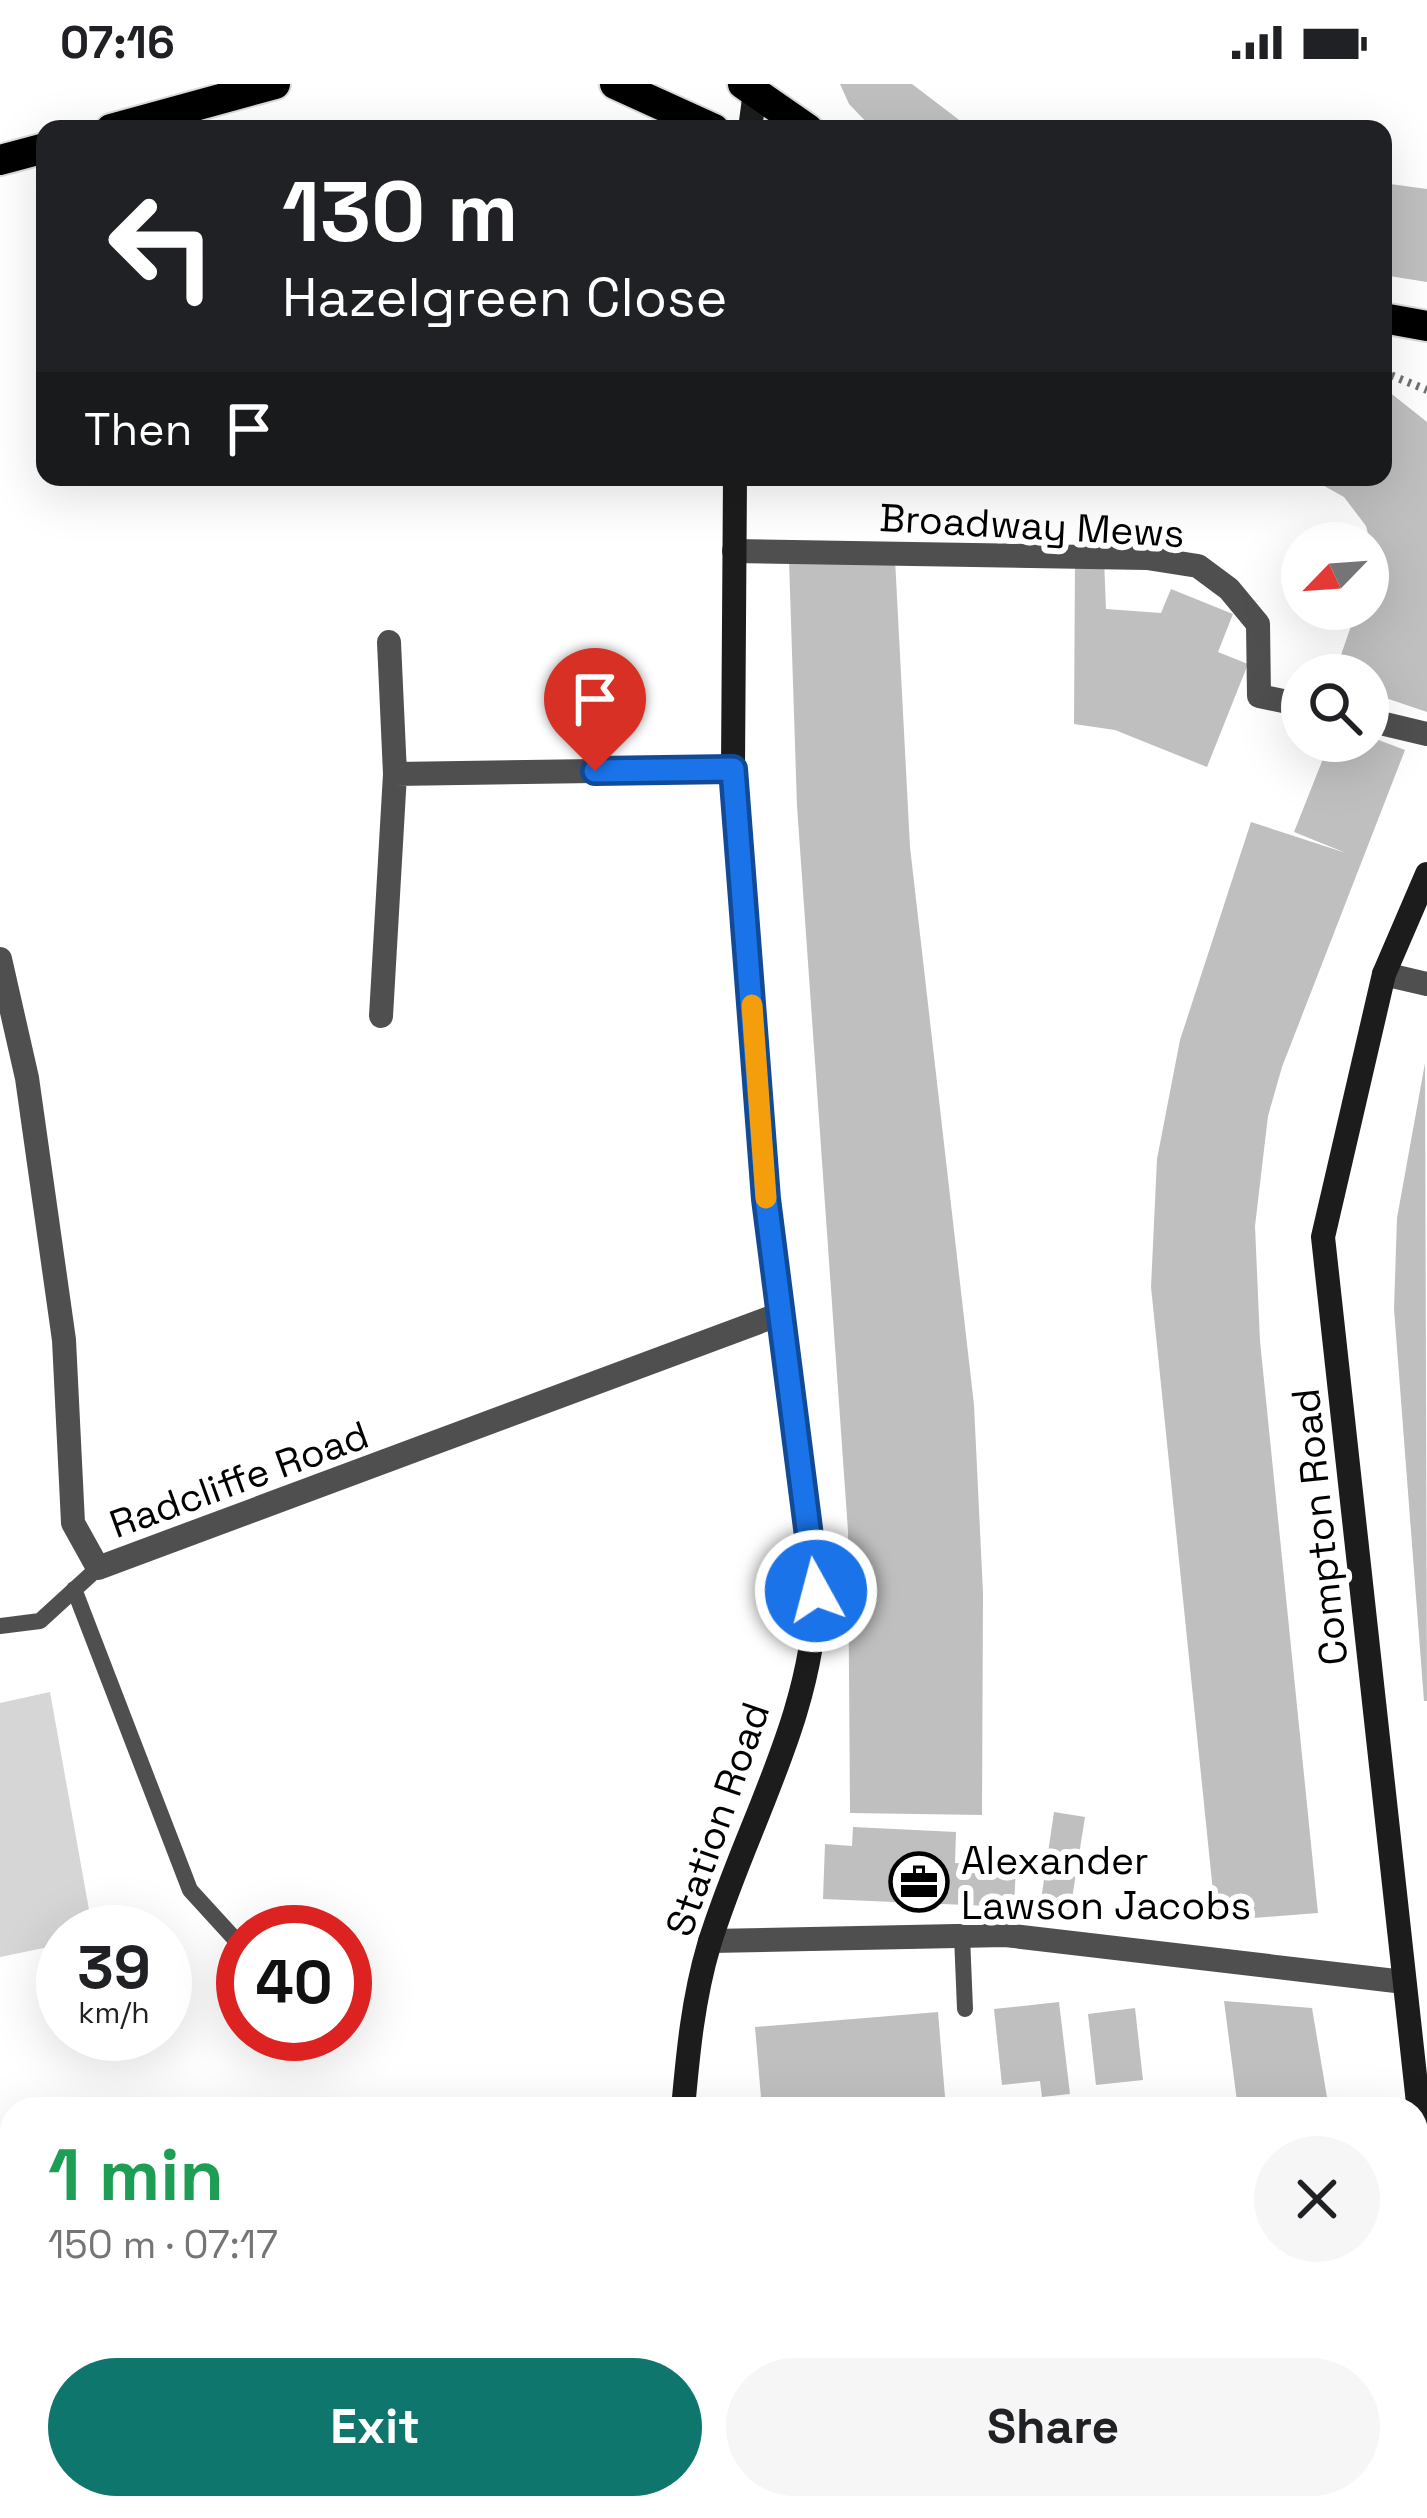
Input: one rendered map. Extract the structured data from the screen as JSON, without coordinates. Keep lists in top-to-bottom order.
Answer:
{
  "streets": {
    "street": [
      "Broadway Mews",
      "Radcliffe Road",
      "Compton Road",
      "Station Road"
    ]
  },
  "crossings": [
    ["Broadway Mews", "Station Road"],
    ["Radcliffe Road", "Station Road"]
  ],
  "places": {
    "office": ["Alexander Lawson Jacobs"]
  },
  "north": "bottom left",
  "page": {
    "status": "07:16",
    "turn": ["130 m", "Hazelgreen Close"],
    "then": "Then",
    "speed": "39 km/h",
    "limit": "40",
    "heading": ["1 min", "150 m · 07:17"],
    "buttons": ["Exit", "Share"]
  }
}
